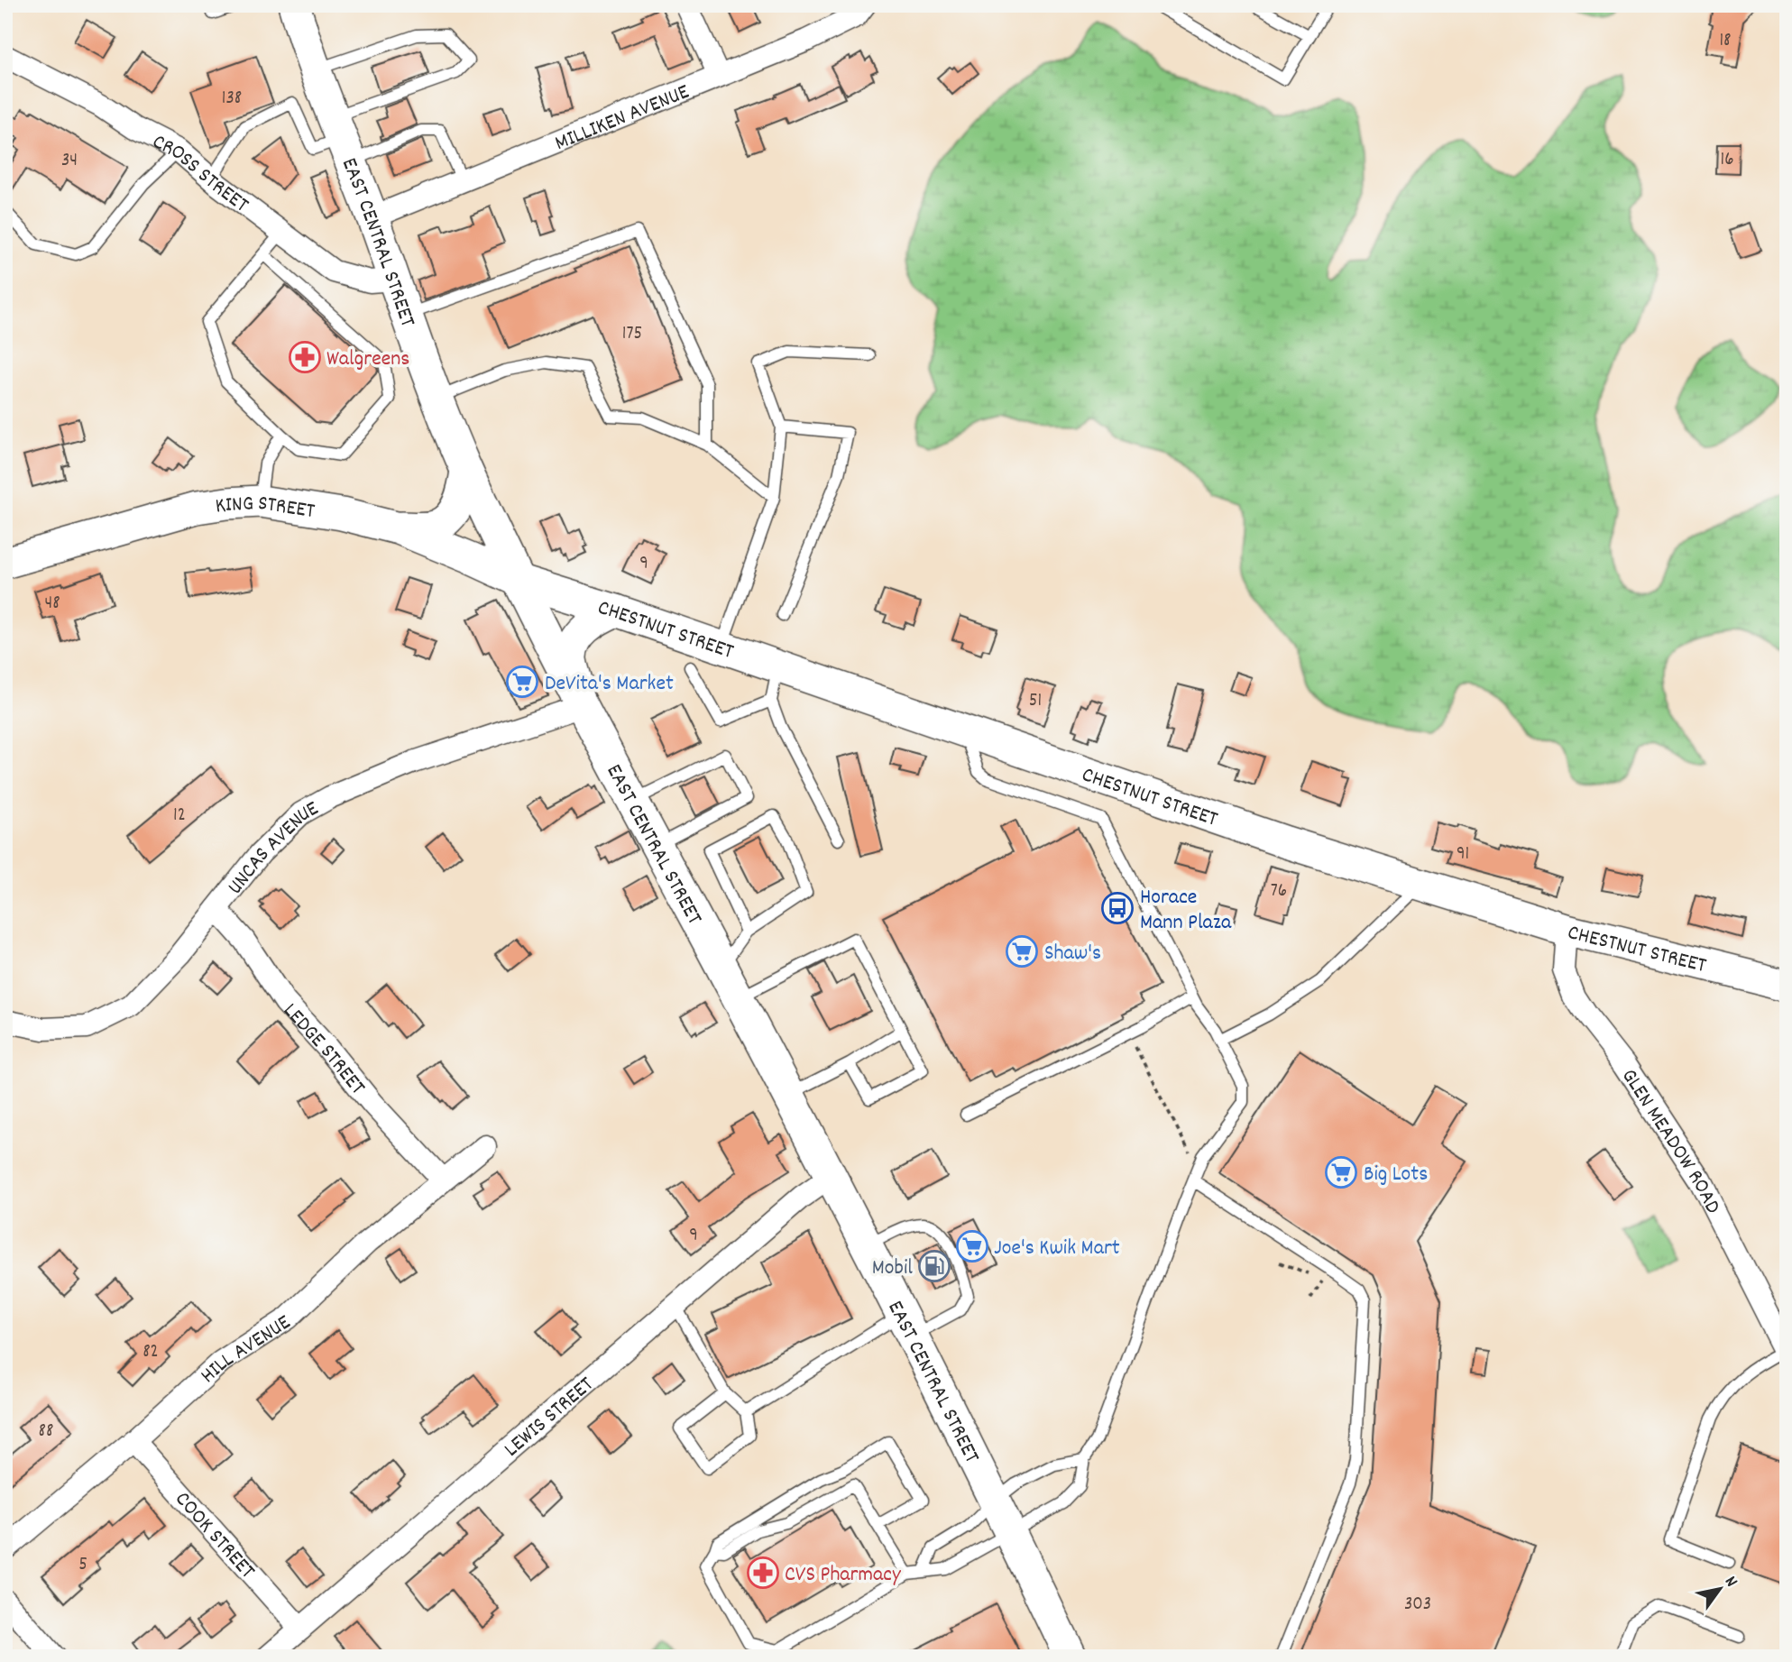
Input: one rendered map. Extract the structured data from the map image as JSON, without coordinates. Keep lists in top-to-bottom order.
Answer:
{
  "streets": {
    "main road": ["EAST CENTRAL STREET", "KING STREET", "CHESTNUT STREET"],
    "street": [
      "MILLIKEN AVENUE",
      "CROSS STREET",
      "UNCAS AVENUE",
      "LEDGE STREET",
      "GLEN MEADOW ROAD",
      "HILL AVENUE",
      "LEWIS STREET",
      "COOK STREET"
    ]
  },
  "crossings": [
    ["MILLIKEN AVENUE", "EAST CENTRAL STREET"],
    ["CROSS STREET", "EAST CENTRAL STREET"],
    ["EAST CENTRAL STREET", "KING STREET"],
    ["EAST CENTRAL STREET", "CHESTNUT STREET"],
    ["EAST CENTRAL STREET", "UNCAS AVENUE"],
    ["EAST CENTRAL STREET", "LEWIS STREET"],
    ["KING STREET", "CHESTNUT STREET"],
    ["CHESTNUT STREET", "GLEN MEADOW ROAD"],
    ["UNCAS AVENUE", "LEDGE STREET"],
    ["LEDGE STREET", "HILL AVENUE"],
    ["HILL AVENUE", "COOK STREET"],
    ["LEWIS STREET", "COOK STREET"]
  ],
  "places": {
    "pharmacy": ["Walgreens", "CVS Pharmacy"],
    "supermarket": [
      "DeVita's Market",
      "Shaw's",
      "Big Lots",
      "Joe's Kwik Mart"
    ],
    "bus stop": ["Horace Mann Plaza"],
    "fuel station": ["Mobil"]
  },
  "house_numbers": [
    "18",
    "138",
    "16",
    "34",
    "175",
    "9",
    "48",
    "51",
    "12",
    "91",
    "76",
    "9",
    "82",
    "88",
    "5",
    "303"
  ],
  "north": "top right"
}
